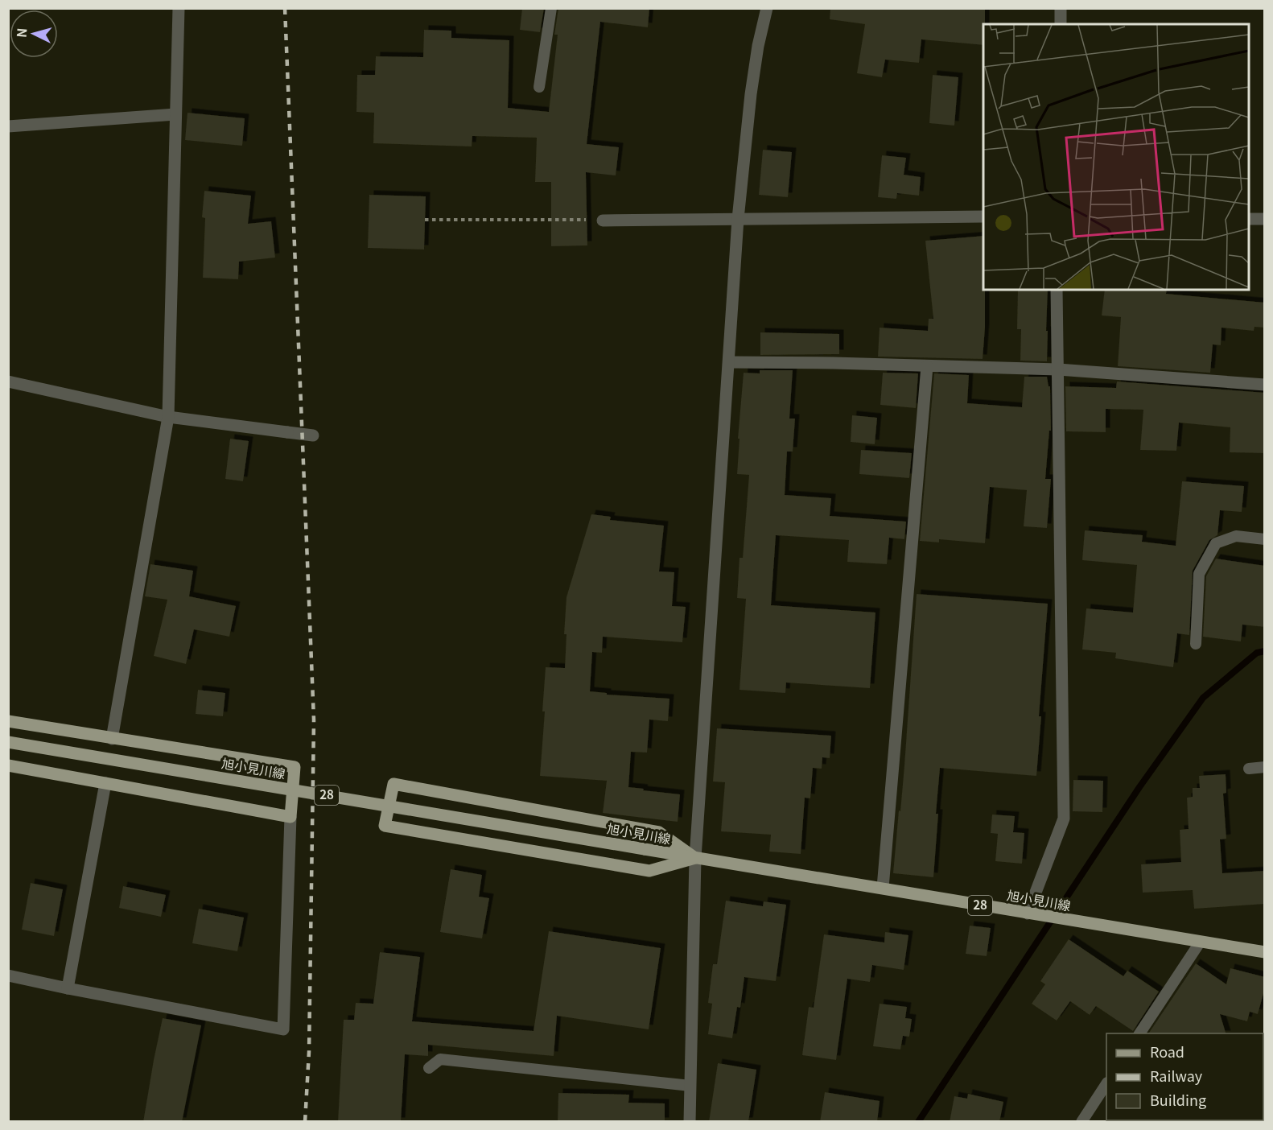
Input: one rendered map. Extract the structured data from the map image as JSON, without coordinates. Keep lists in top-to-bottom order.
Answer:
{
  "streets": {
    "main road": ["旭小見川線", "28"]
  },
  "legend": ["Road", "Railway", "Building"],
  "north": "left"
}
